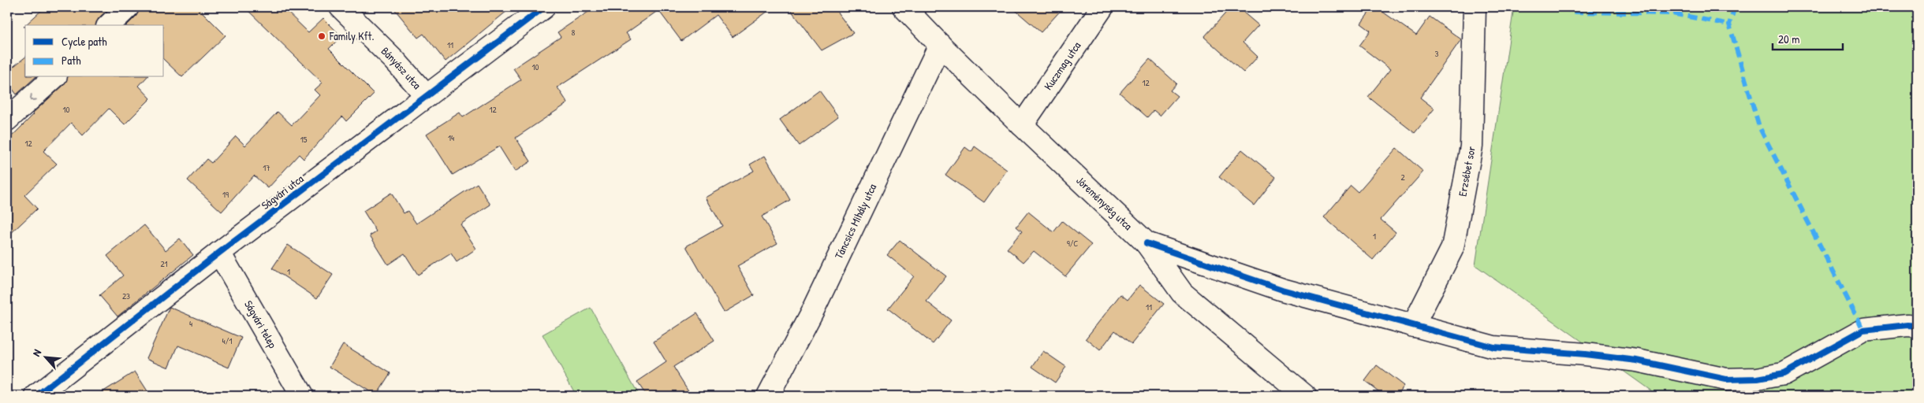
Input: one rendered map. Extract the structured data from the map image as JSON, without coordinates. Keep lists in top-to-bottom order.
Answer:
{
  "streets": {
    "street": [
      "Kuczmag utca",
      "Bányász utca",
      "Erzsébet sor",
      "Ságvári utca",
      "Jóreménység utca",
      "Táncsics Mihály utca",
      "Ságvári telep"
    ]
  },
  "crossings": [
    ["Kuczmag utca", "Jóreménység utca"],
    ["Bányász utca", "Ságvári utca"],
    ["Ságvári utca", "Ságvári telep"],
    ["Jóreménység utca", "Táncsics Mihály utca"]
  ],
  "places": ["Family Kft."],
  "house_numbers": [
    "8",
    "11",
    "3",
    "10",
    "12",
    "10",
    "12",
    "14",
    "15",
    "12",
    "17",
    "2",
    "19",
    "1",
    "9/C",
    "21",
    "1",
    "23",
    "11",
    "4",
    "4/1"
  ],
  "legend": ["Cycle path", "Path"],
  "scale_bar": "20 m",
  "north": "top left"
}
